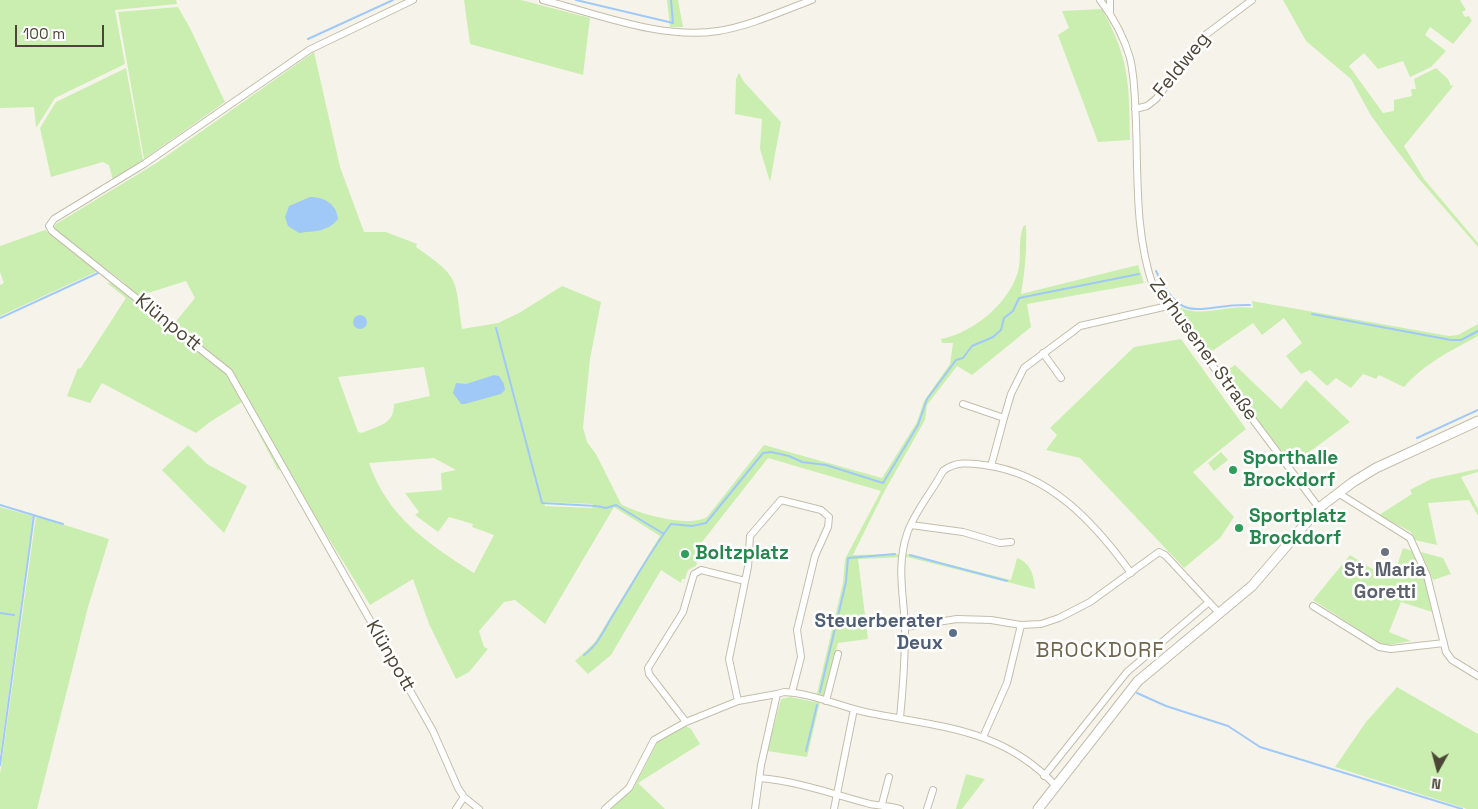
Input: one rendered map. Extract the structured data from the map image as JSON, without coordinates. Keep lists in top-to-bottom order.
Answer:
{
  "streets": {
    "street": ["Feldweg", "Klünpott", "Zerhusener Straße"]
  },
  "crossings": [
    ["Feldweg", "Zerhusener Straße"]
  ],
  "districts": ["BROCKDORF"],
  "places": [
    "Sporthalle Brockdorf",
    "Sportplatz Brockdorf",
    "St. Maria Goretti",
    "Boltzplatz",
    "Steuerberater Deux"
  ],
  "scale_bar": "100 m",
  "north": "bottom"
}
